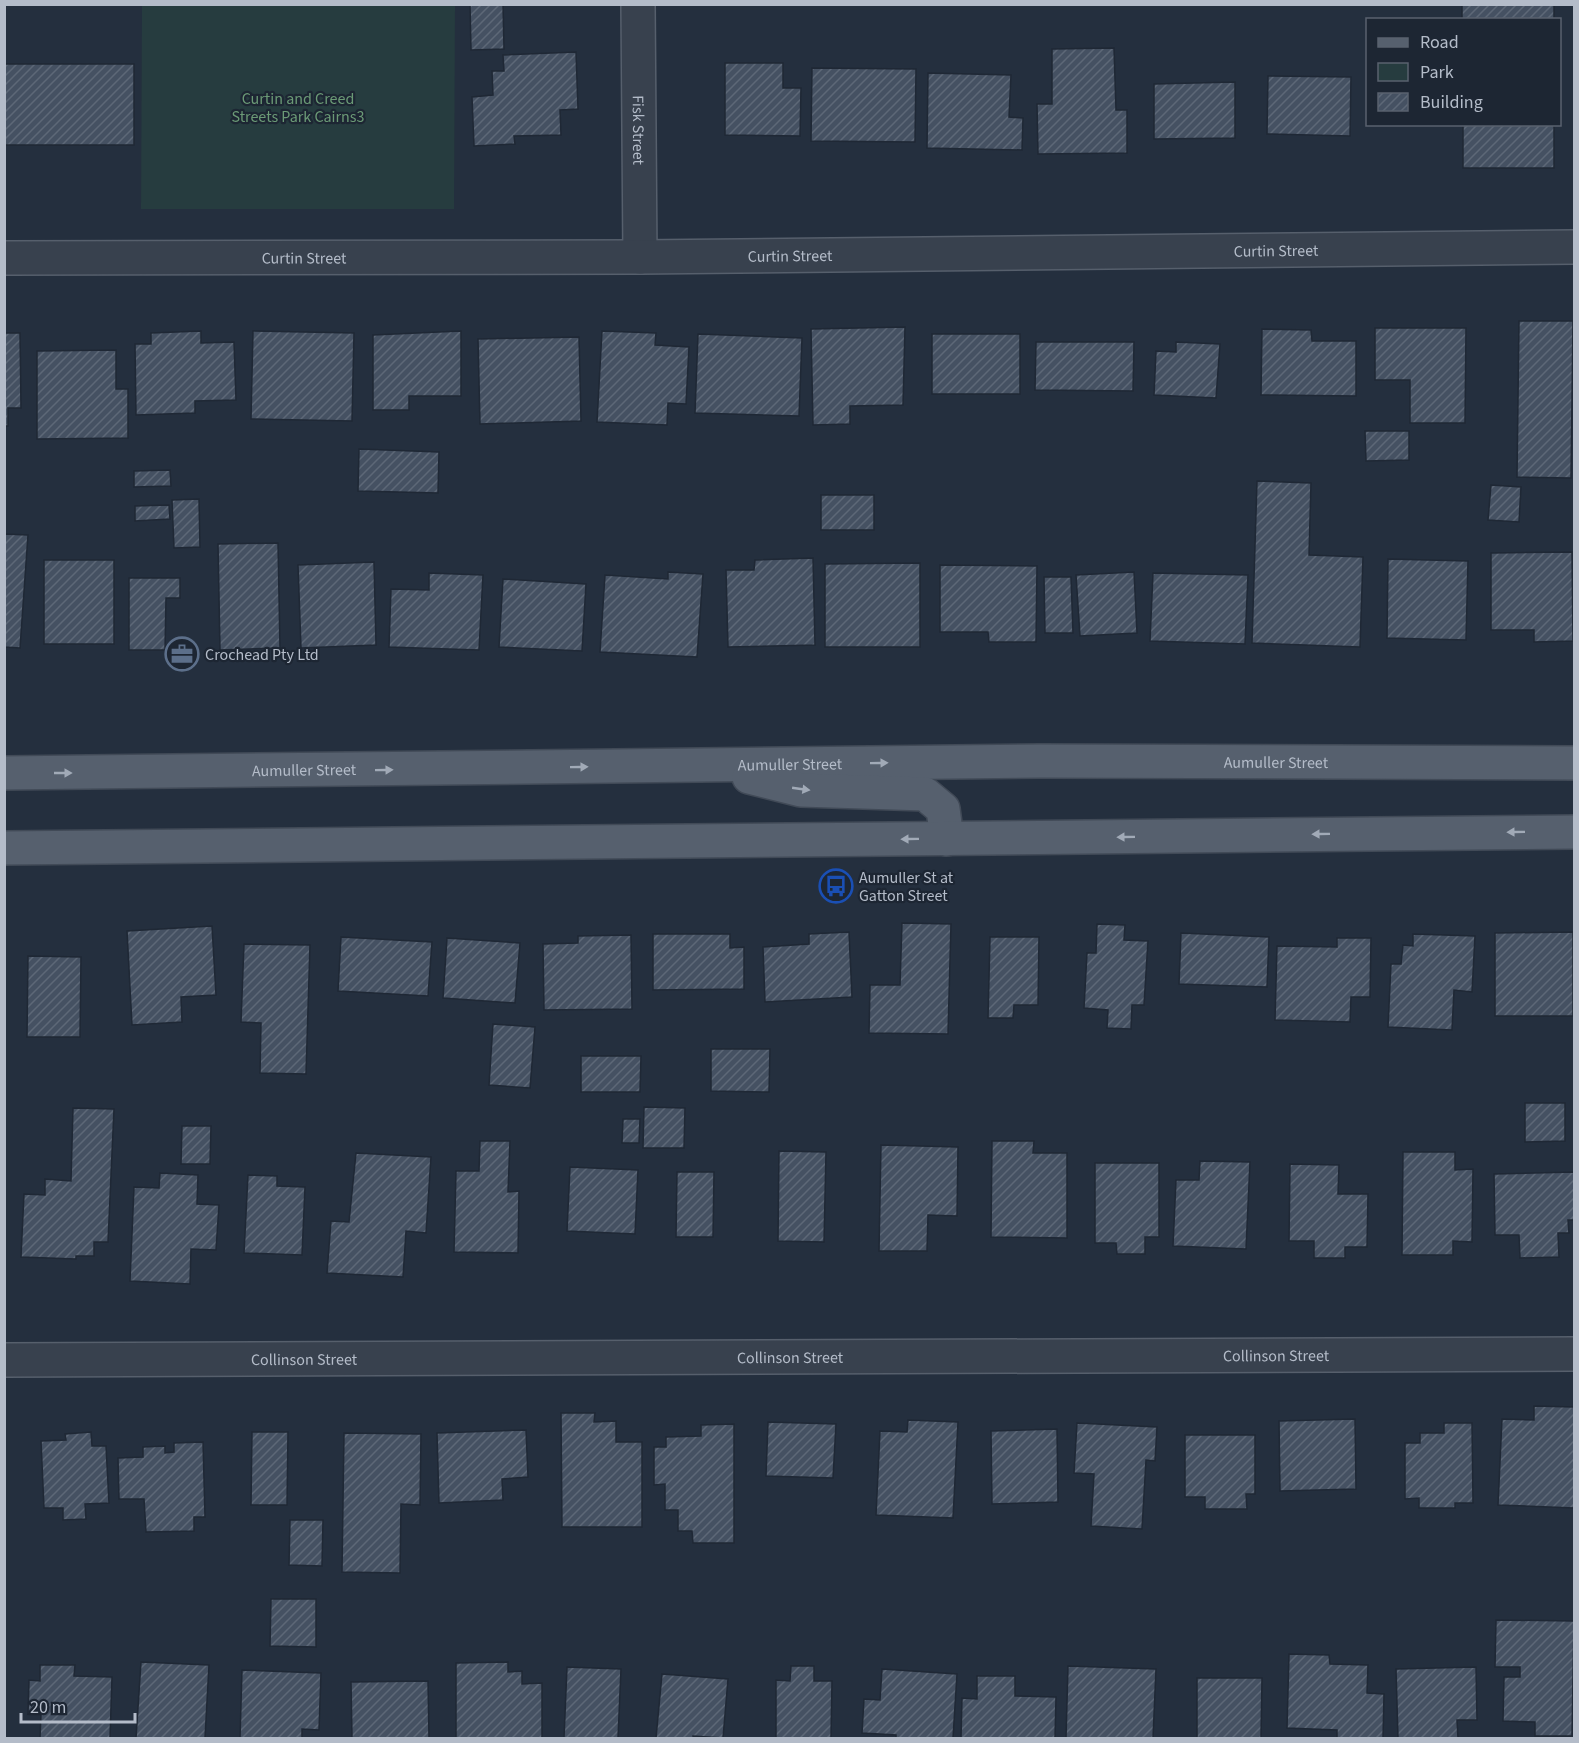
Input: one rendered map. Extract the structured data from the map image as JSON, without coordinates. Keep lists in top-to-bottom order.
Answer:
{
  "streets": {
    "main road": ["Aumuller Street"],
    "street": ["Fisk Street", "Curtin Street", "Collinson Street"]
  },
  "crossings": [
    ["Fisk Street", "Curtin Street"]
  ],
  "parks": ["Curtin and Creed Streets Park Cairns3"],
  "places": {
    "office": ["Crochead Pty Ltd"],
    "bus stop": ["Aumuller St at Gatton Street"]
  },
  "legend": ["Road", "Park", "Building"],
  "scale_bar": "20 m"
}
